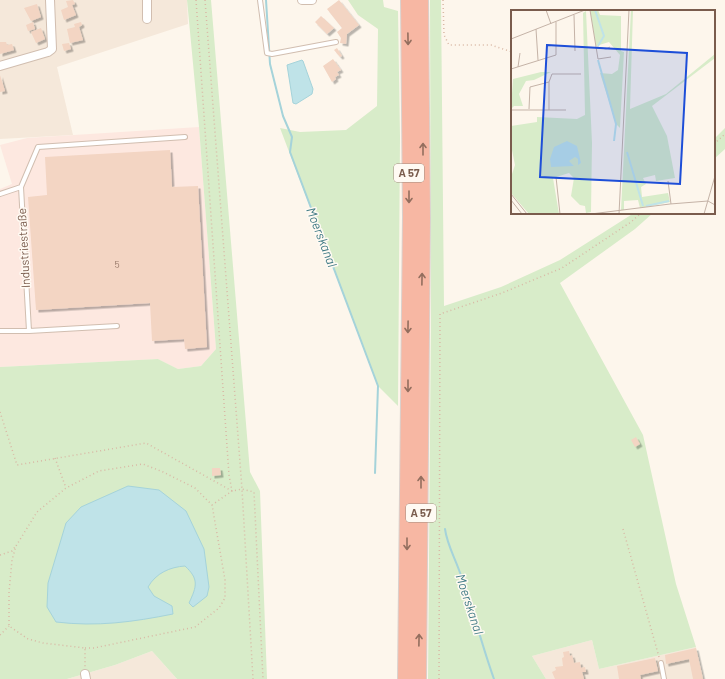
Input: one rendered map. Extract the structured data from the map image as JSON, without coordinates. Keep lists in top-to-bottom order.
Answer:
{
  "streets": {
    "highway": ["A 57"],
    "lane": ["Industriestraße"]
  },
  "water": ["Moerskanal"],
  "house_numbers": ["5"]
}
